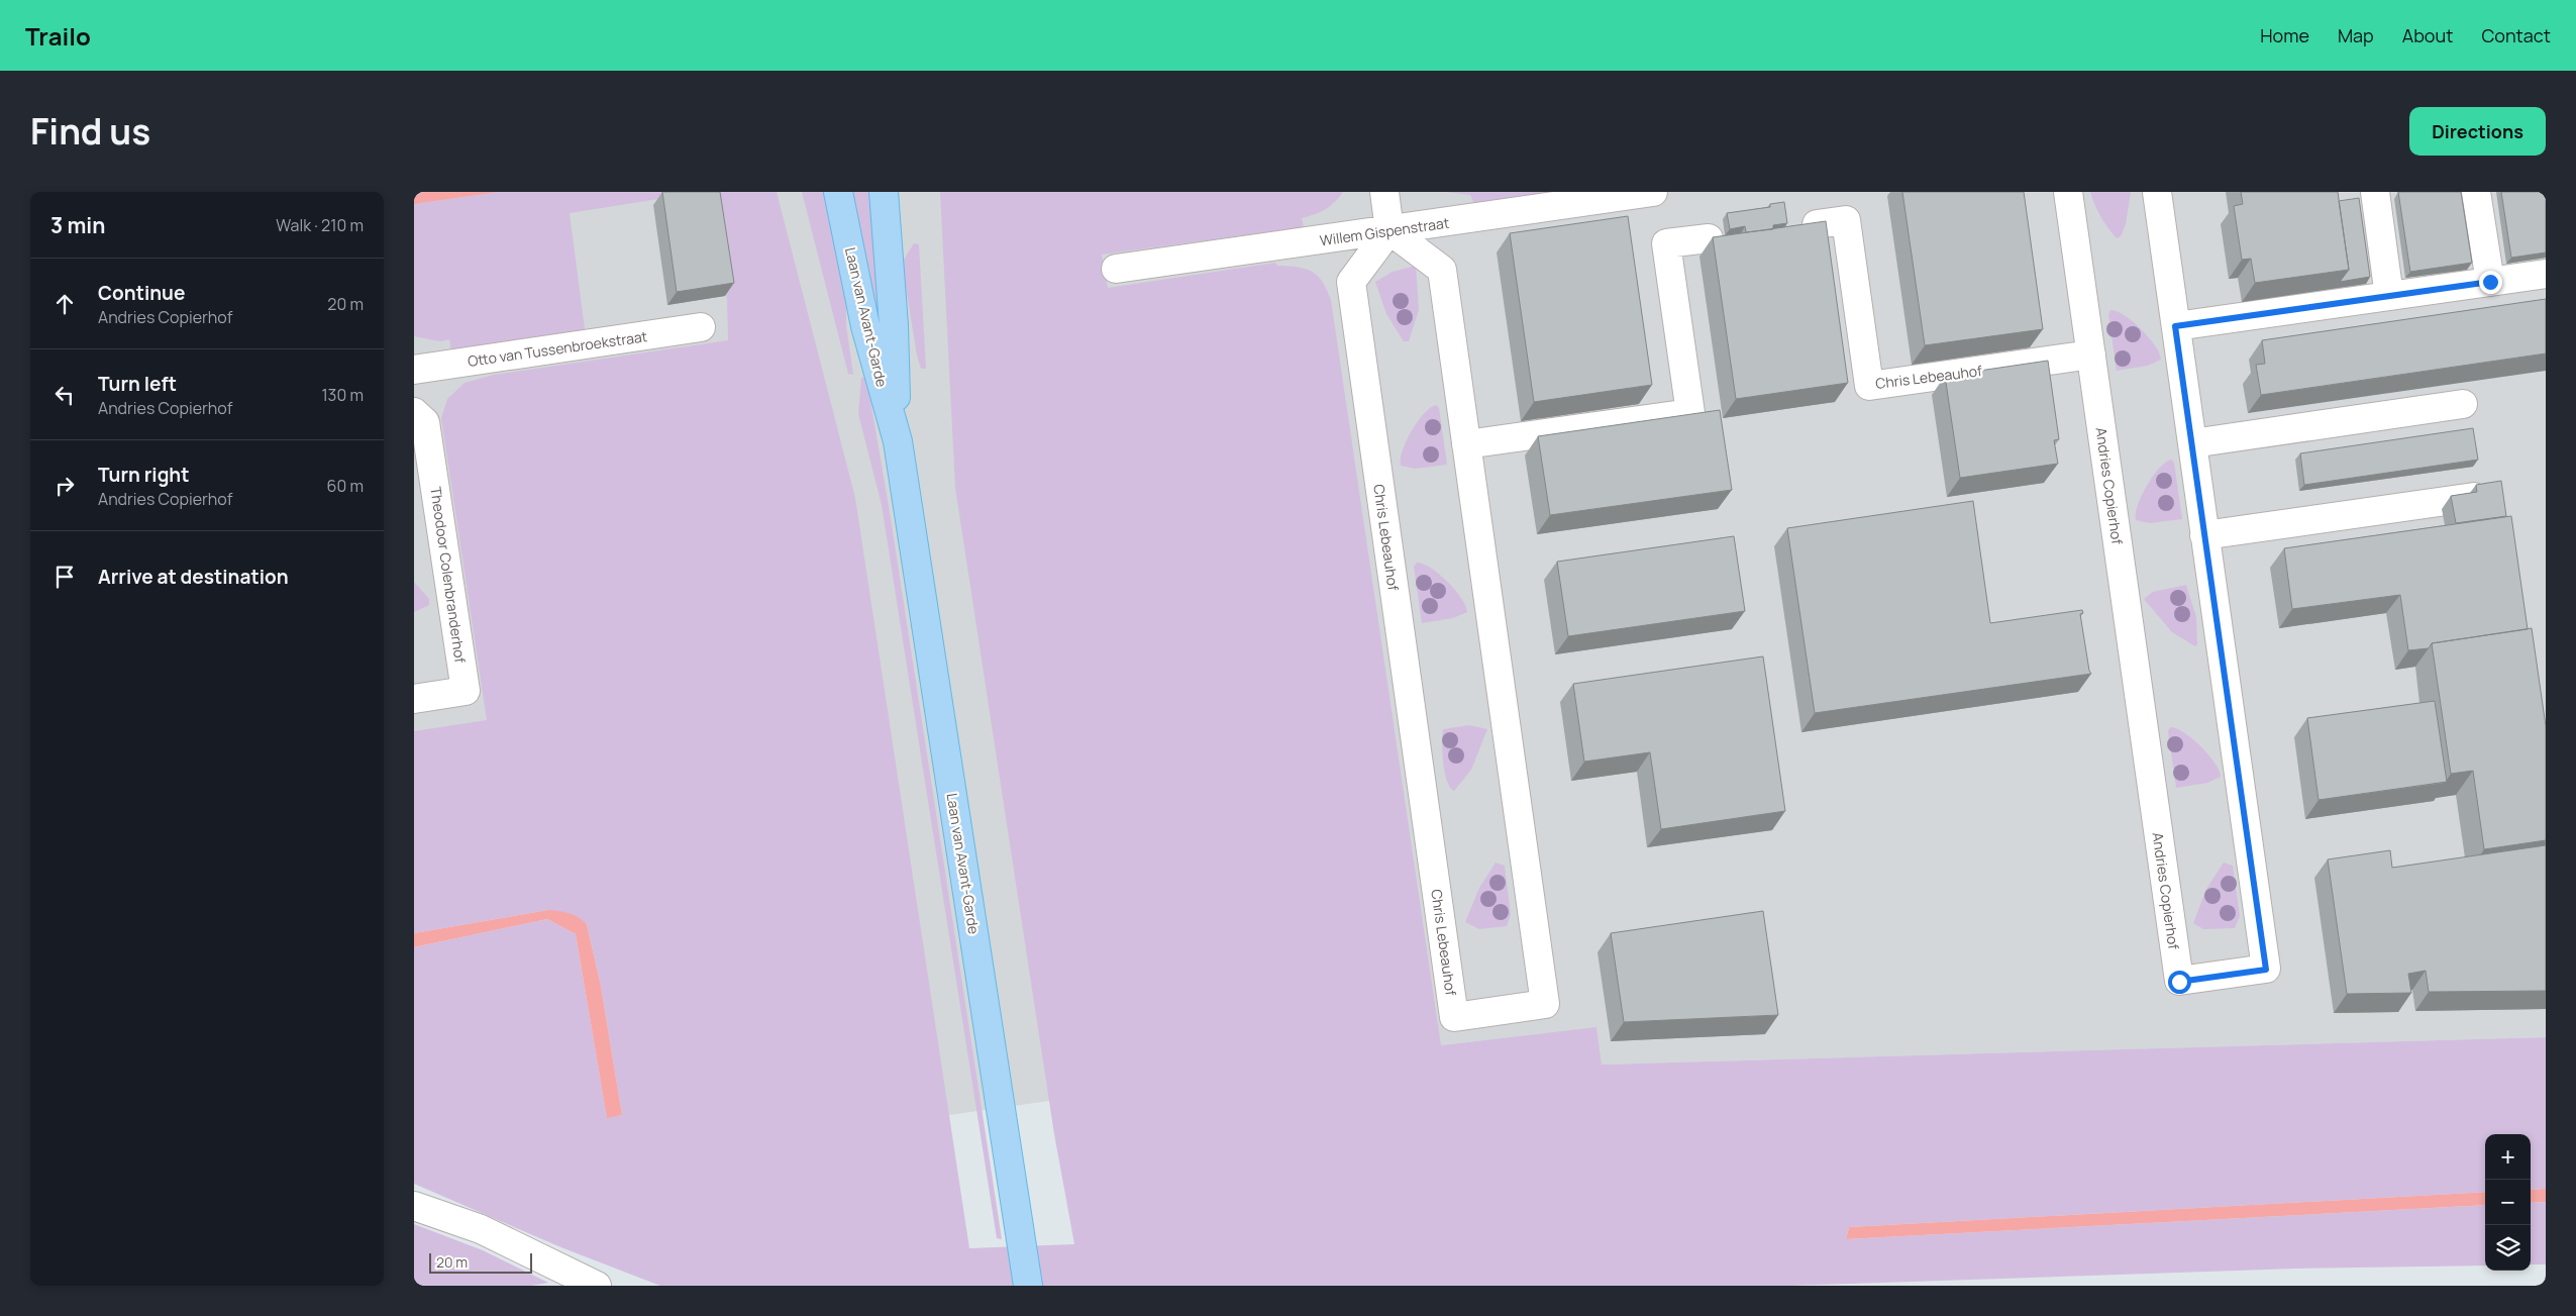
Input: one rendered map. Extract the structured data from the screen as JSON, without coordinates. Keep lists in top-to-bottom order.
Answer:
{
  "streets": {
    "main road": ["Laan van Avant-Garde"],
    "street": [
      "Willem Gispenstraat",
      "Otto van Tussenbroekstraat",
      "Chris Lebeauhof",
      "Andries Copierhof",
      "Theodoor Colenbranderhof"
    ]
  },
  "crossings": [
    ["Willem Gispenstraat", "Chris Lebeauhof"],
    ["Chris Lebeauhof", "Andries Copierhof"]
  ],
  "scale_bar": "20 m",
  "page": {
    "header": "Trailo",
    "nav": [
      "Home",
      "Map",
      "About",
      "Contact"
    ],
    "title": "Find us",
    "buttons": "Directions",
    "heading": ["3 min", "Walk · 210 m"],
    "list": [
      ["Continue", "Andries Copierhof", "20 m"],
      ["Turn left", "Andries Copierhof", "130 m"],
      ["Turn right", "Andries Copierhof", "60 m"],
      "Arrive at destination"
    ],
    "map_buttons": ["+", "−"],
    "scale": "20 m"
  }
}
